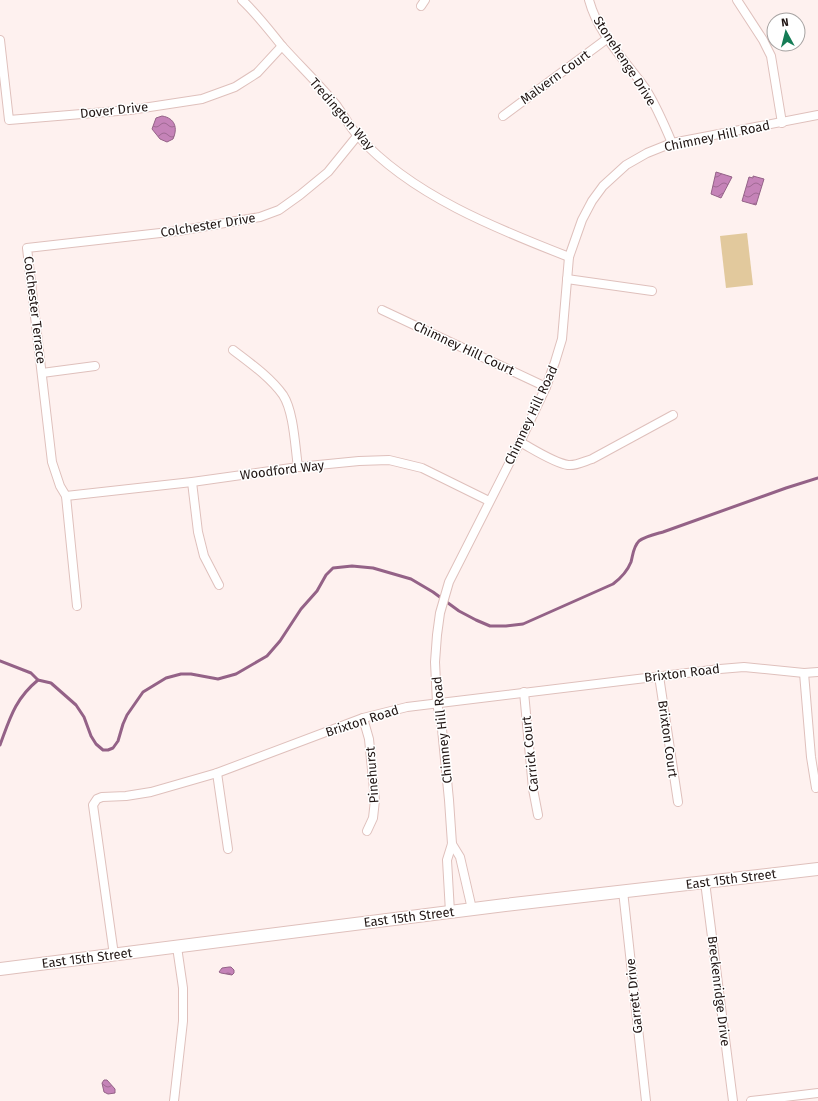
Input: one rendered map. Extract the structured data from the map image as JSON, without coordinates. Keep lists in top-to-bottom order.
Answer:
{
  "streets": {
    "main road": ["East 15th Street"],
    "street": [
      "Stonehenge Drive",
      "Malvern Court",
      "Dover Drive",
      "Tredington Way",
      "Chimney Hill Road",
      "Colchester Drive",
      "Colchester Terrace",
      "Chimney Hill Court",
      "Woodford Way",
      "Brixton Road",
      "Brixton Court",
      "Carrick Court",
      "Pinehurst",
      "Breckenridge Drive",
      "Garrett Drive"
    ]
  },
  "crossings": [
    ["Stonehenge Drive", "Malvern Court"],
    ["Stonehenge Drive", "Chimney Hill Road"],
    ["Dover Drive", "Tredington Way"],
    ["Tredington Way", "Chimney Hill Road"],
    ["Tredington Way", "Colchester Drive"],
    ["Chimney Hill Road", "Chimney Hill Court"],
    ["Chimney Hill Road", "Woodford Way"],
    ["Chimney Hill Road", "Brixton Road"],
    ["Colchester Drive", "Colchester Terrace"],
    ["Colchester Terrace", "Woodford Way"],
    ["Brixton Road", "Brixton Court"],
    ["Brixton Road", "Carrick Court"],
    ["Brixton Road", "Pinehurst"],
    ["Brixton Road", "East 15th Street"],
    ["East 15th Street", "Breckenridge Drive"],
    ["East 15th Street", "Garrett Drive"]
  ],
  "north": "top"
}
